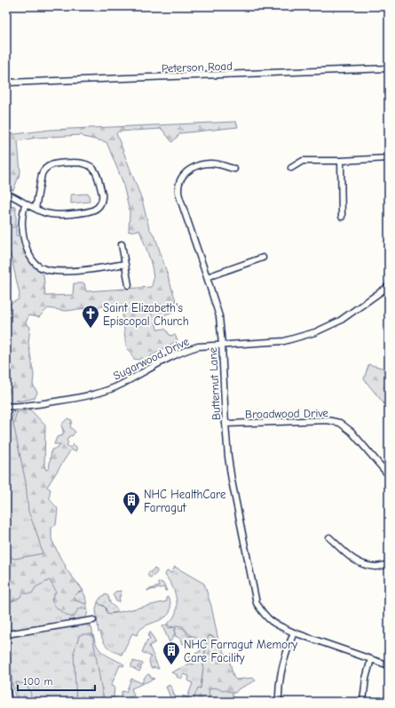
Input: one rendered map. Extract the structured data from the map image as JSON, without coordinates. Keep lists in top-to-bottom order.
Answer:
{
  "streets": {
    "street": [
      "Peterson Road",
      "Sugarwood Drive",
      "Butternut Lane",
      "Broadwood Drive"
    ]
  },
  "crossings": [
    ["Sugarwood Drive", "Butternut Lane"],
    ["Butternut Lane", "Broadwood Drive"]
  ],
  "places": {
    "church": ["Saint Elizabeth's Episcopal Church"],
    "building": ["NHC HealthCare Farragut", "NHC Farragut Memory Care Facility"]
  },
  "scale_bar": "100 m"
}
